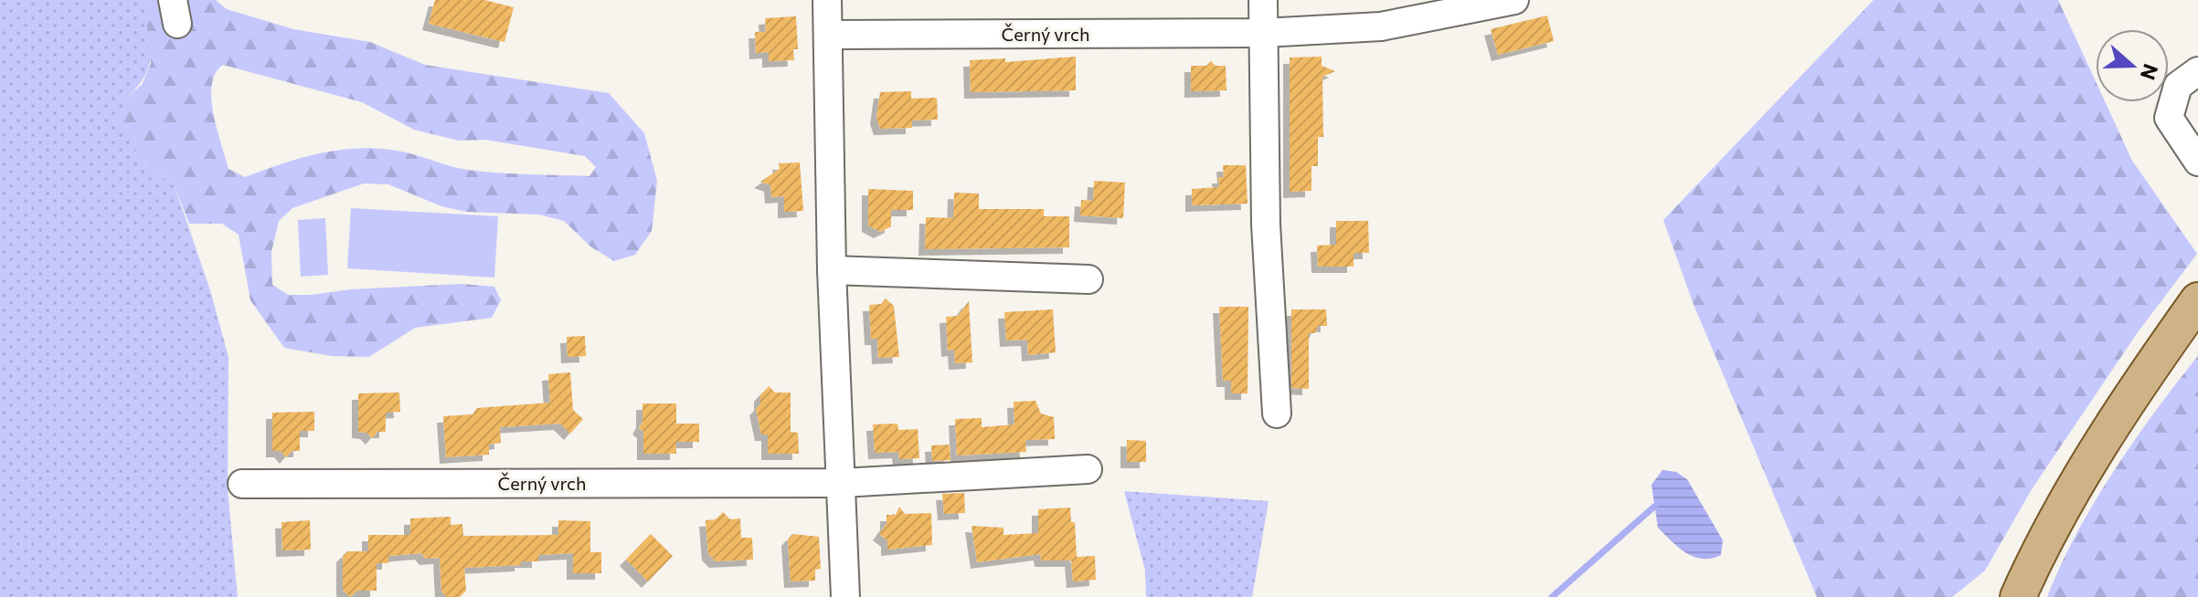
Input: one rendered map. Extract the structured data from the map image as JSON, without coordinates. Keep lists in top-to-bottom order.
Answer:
{
  "streets": {
    "street": ["Černý vrch"]
  },
  "north": "right"
}
